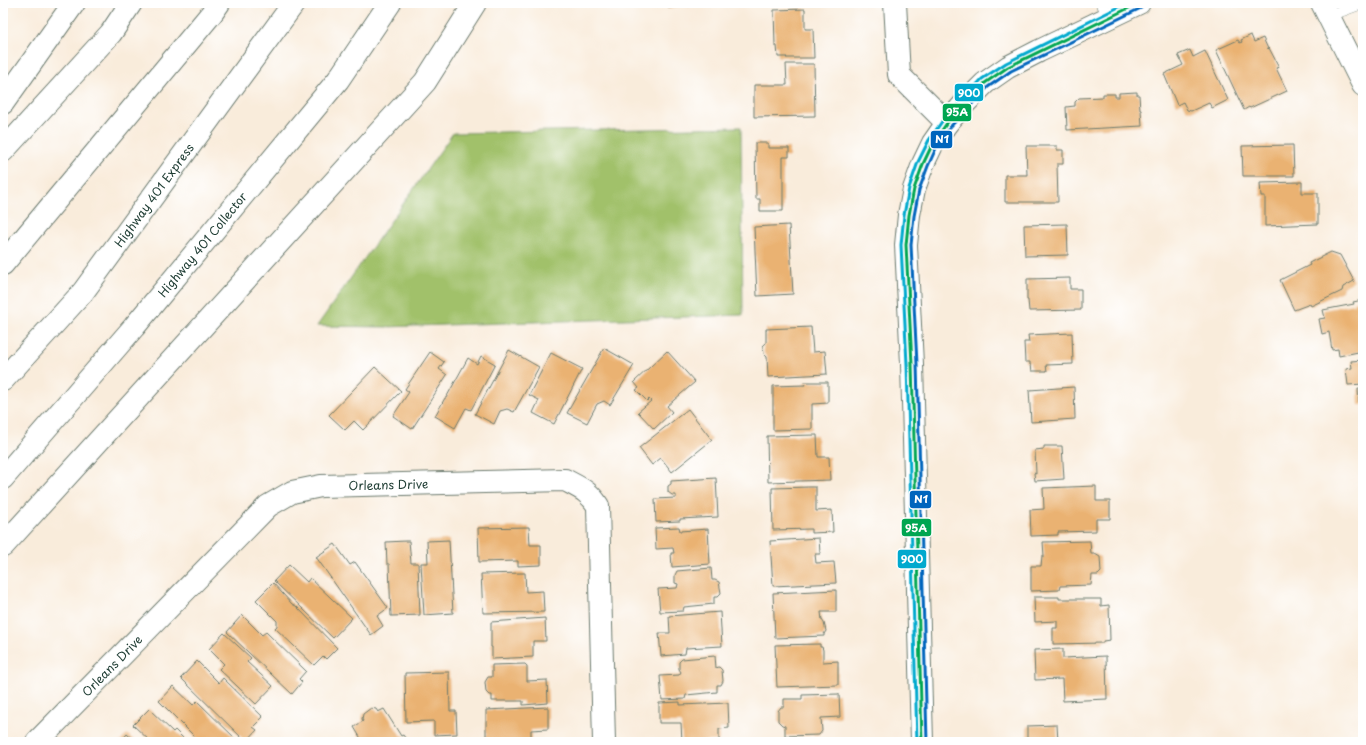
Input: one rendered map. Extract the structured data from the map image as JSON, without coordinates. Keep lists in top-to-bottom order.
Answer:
{
  "streets": {
    "main road": ["Highway 401 Express", "Highway 401 Collector", "Orleans Drive"]
  },
  "lines": ["transit line 95A", "transit line 900", "transit line N1"]
}
